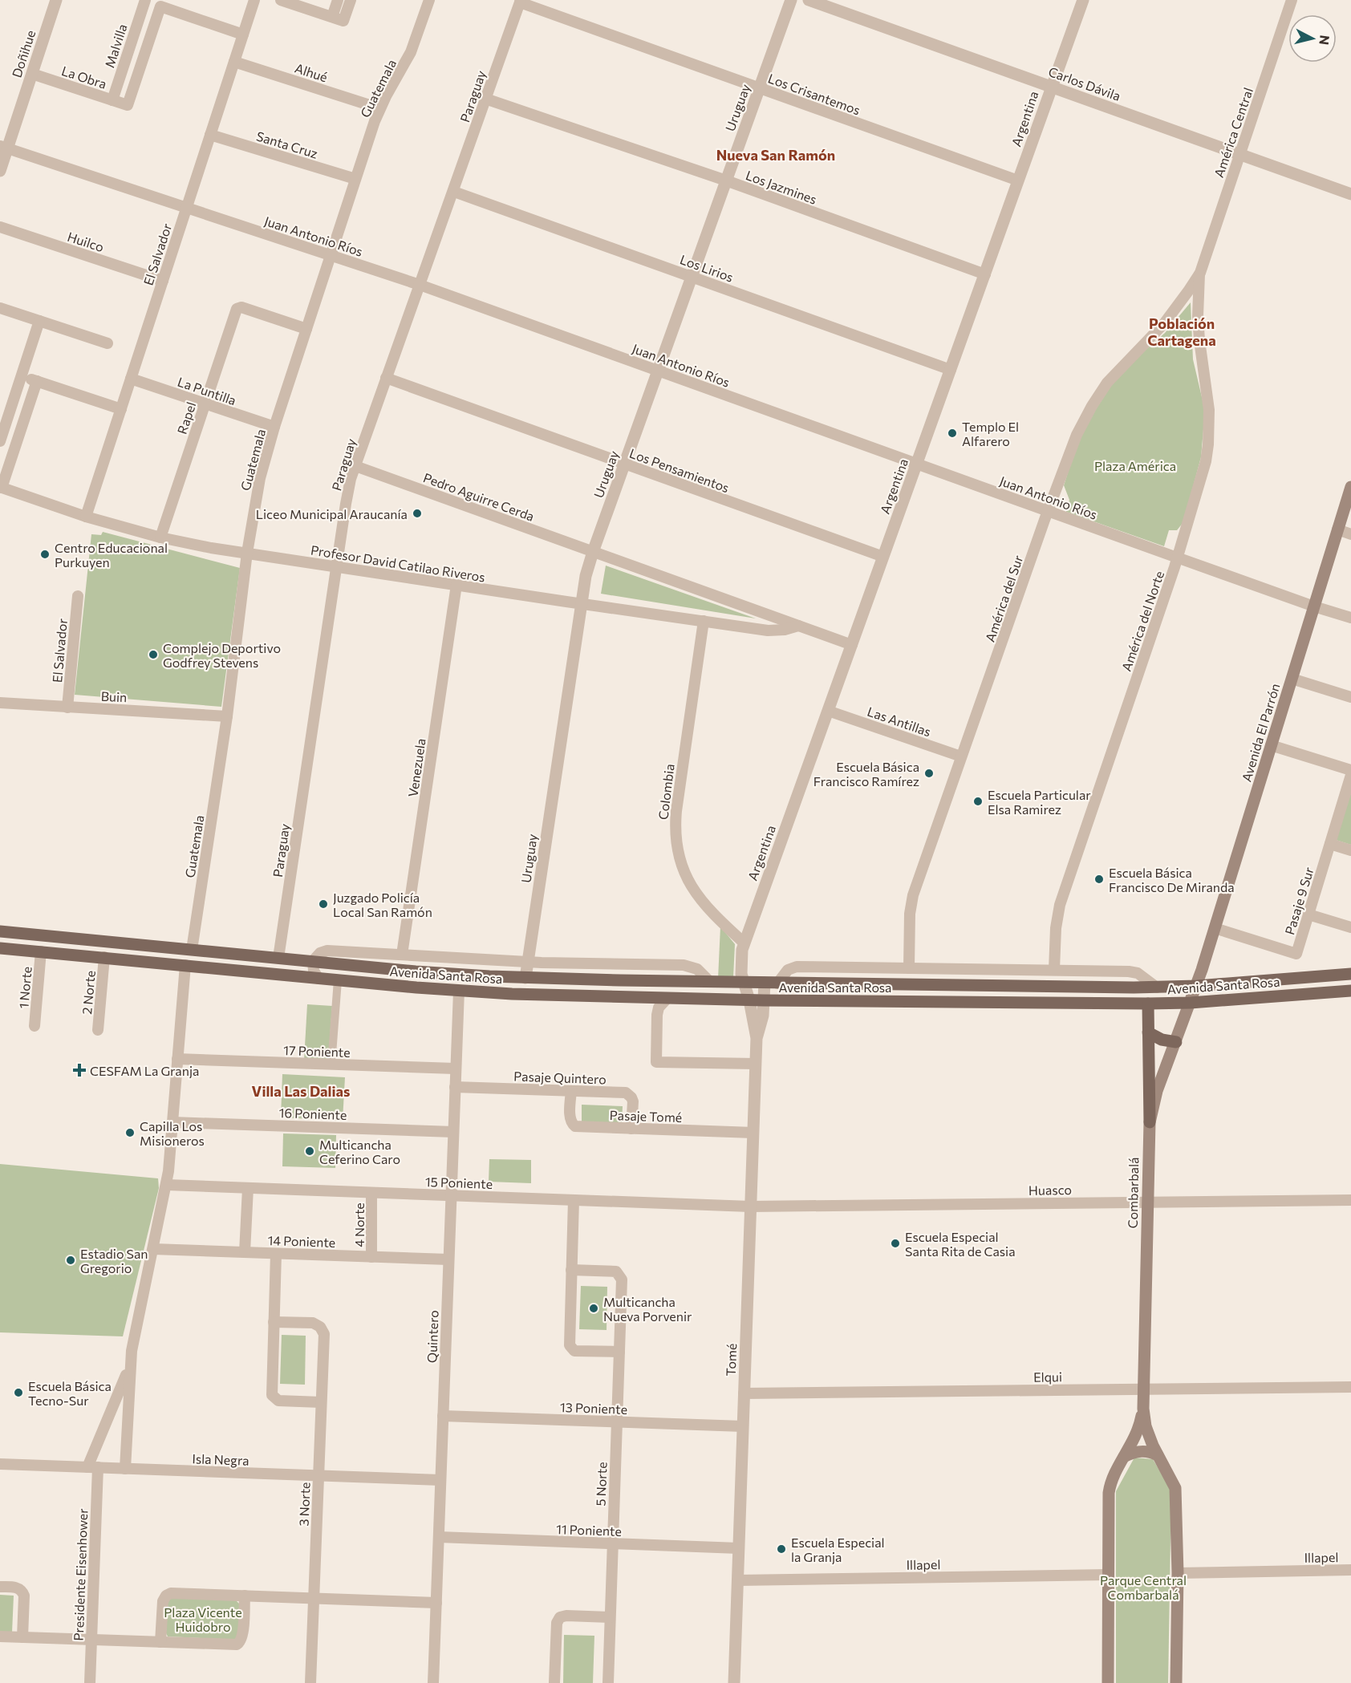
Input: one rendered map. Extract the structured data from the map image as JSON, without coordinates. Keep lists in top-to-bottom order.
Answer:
{
  "streets": {
    "main road": ["Avenida El Parrón", "Avenida Santa Rosa", "Combarbalá"],
    "street": [
      "Malvilla",
      "Doñihue",
      "Alhué",
      "La Obra",
      "Carlos Dávila",
      "Guatemala",
      "Los Crisantemos",
      "Paraguay",
      "Uruguay",
      "Argentina",
      "América Central",
      "Santa Cruz",
      "Los Jazmines",
      "Juan Antonio Ríos",
      "Huilco",
      "El Salvador",
      "Los Lirios",
      "La Puntilla",
      "Rapel",
      "Los Pensamientos",
      "Pedro Aguirre Cerda",
      "Profesor David Catilao Riveros",
      "América del Sur",
      "América del Norte",
      "Buin",
      "Las Antillas",
      "Venezuela",
      "Colombia",
      "Pasaje 9 Sur",
      "1 Norte",
      "2 Norte",
      "17 Poniente",
      "Pasaje Quintero",
      "16 Poniente",
      "Pasaje Tomé",
      "15 Poniente",
      "Huasco",
      "4 Norte",
      "14 Poniente",
      "Quintero",
      "Tomé",
      "Elqui",
      "13 Poniente",
      "Isla Negra",
      "5 Norte",
      "3 Norte",
      "11 Poniente",
      "Illapel",
      "Presidente Eisenhower"
    ]
  },
  "crossings": [
    ["Malvilla", "La Obra"],
    ["Doñihue", "La Obra"],
    ["Doñihue", "Juan Antonio Ríos"],
    ["Alhué", "Guatemala"],
    ["Alhué", "El Salvador"],
    ["La Obra", "El Salvador"],
    ["Carlos Dávila", "Argentina"],
    ["Carlos Dávila", "América Central"],
    ["Guatemala", "Santa Cruz"],
    ["Guatemala", "Juan Antonio Ríos"],
    ["Guatemala", "La Puntilla"],
    ["Guatemala", "Rapel"],
    ["Guatemala", "Profesor David Catilao Riveros"],
    ["Guatemala", "Buin"],
    ["Guatemala", "Avenida Santa Rosa"],
    ["Los Crisantemos", "Paraguay"],
    ["Los Crisantemos", "Uruguay"],
    ["Los Crisantemos", "Argentina"],
    ["Paraguay", "Los Jazmines"],
    ["Paraguay", "Juan Antonio Ríos"],
    ["Paraguay", "Los Lirios"],
    ["Paraguay", "Los Pensamientos"],
    ["Paraguay", "Pedro Aguirre Cerda"],
    ["Paraguay", "Profesor David Catilao Riveros"],
    ["Paraguay", "Avenida Santa Rosa"],
    ["Uruguay", "Los Jazmines"],
    ["Uruguay", "Juan Antonio Ríos"],
    ["Uruguay", "Los Lirios"],
    ["Uruguay", "Los Pensamientos"],
    ["Uruguay", "Pedro Aguirre Cerda"],
    ["Uruguay", "Profesor David Catilao Riveros"],
    ["Uruguay", "Avenida Santa Rosa"],
    ["Argentina", "Los Jazmines"],
    ["Argentina", "Juan Antonio Ríos"],
    ["Argentina", "Los Lirios"],
    ["Argentina", "Los Pensamientos"],
    ["Argentina", "Las Antillas"],
    ["Argentina", "Colombia"],
    ["Argentina", "Avenida Santa Rosa"],
    ["Argentina", "Tomé"],
    ["América Central", "América del Sur"],
    ["América Central", "América del Norte"],
    ["Santa Cruz", "El Salvador"],
    ["Juan Antonio Ríos", "El Salvador"],
    ["Juan Antonio Ríos", "América del Sur"],
    ["Juan Antonio Ríos", "América del Norte"],
    ["Juan Antonio Ríos", "Avenida El Parrón"],
    ["Huilco", "El Salvador"],
    ["El Salvador", "La Puntilla"],
    ["El Salvador", "Profesor David Catilao Riveros"],
    ["El Salvador", "Buin"],
    ["La Puntilla", "Rapel"],
    ["Rapel", "Profesor David Catilao Riveros"],
    ["Profesor David Catilao Riveros", "Venezuela"],
    ["Profesor David Catilao Riveros", "Colombia"],
    ["América del Sur", "América del Norte"],
    ["América del Sur", "Las Antillas"],
    ["América del Sur", "Avenida Santa Rosa"],
    ["América del Norte", "Avenida Santa Rosa"],
    ["Avenida El Parrón", "Pasaje 9 Sur"],
    ["Avenida El Parrón", "Avenida Santa Rosa"],
    ["Avenida El Parrón", "Combarbalá"],
    ["Venezuela", "Avenida Santa Rosa"],
    ["Avenida Santa Rosa", "1 Norte"],
    ["Avenida Santa Rosa", "2 Norte"],
    ["Avenida Santa Rosa", "Combarbalá"],
    ["Avenida Santa Rosa", "Quintero"],
    ["Avenida Santa Rosa", "Tomé"],
    ["Avenida Santa Rosa", "Presidente Eisenhower"],
    ["17 Poniente", "Quintero"],
    ["17 Poniente", "Presidente Eisenhower"],
    ["Pasaje Quintero", "Pasaje Tomé"],
    ["Pasaje Quintero", "Quintero"],
    ["16 Poniente", "Quintero"],
    ["16 Poniente", "Presidente Eisenhower"],
    ["Pasaje Tomé", "Tomé"],
    ["15 Poniente", "Huasco"],
    ["15 Poniente", "4 Norte"],
    ["15 Poniente", "Quintero"],
    ["15 Poniente", "Tomé"],
    ["15 Poniente", "Presidente Eisenhower"],
    ["Huasco", "Combarbalá"],
    ["Huasco", "Tomé"],
    ["Combarbalá", "Elqui"],
    ["Combarbalá", "Illapel"],
    ["4 Norte", "14 Poniente"],
    ["14 Poniente", "Quintero"],
    ["14 Poniente", "Presidente Eisenhower"],
    ["Quintero", "13 Poniente"],
    ["Quintero", "Isla Negra"],
    ["Quintero", "11 Poniente"],
    ["Tomé", "Elqui"],
    ["Tomé", "13 Poniente"],
    ["Tomé", "11 Poniente"],
    ["Tomé", "Illapel"],
    ["13 Poniente", "5 Norte"],
    ["Isla Negra", "3 Norte"],
    ["Isla Negra", "Presidente Eisenhower"],
    ["5 Norte", "11 Poniente"]
  ],
  "districts": ["Nueva San Ramón", "Población Cartagena", "Villa Las Dalias"],
  "parks": ["Plaza América", "Parque Central Combarbalá", "Plaza Vicente Huidobro"],
  "places": {
    "other": [
      "Templo El Alfarero",
      "Liceo Municipal Araucanía",
      "Centro Educacional Purkuyen",
      "Complejo Deportivo Godfrey Stevens",
      "Escuela Básica Francisco Ramírez",
      "Escuela Particular Elsa Ramirez",
      "Escuela Básica Francisco De Miranda",
      "Juzgado Policía Local San Ramón",
      "Capilla Los Misioneros",
      "Multicancha Ceferino Caro",
      "Escuela Especial Santa Rita de Casia",
      "Estadio San Gregorio",
      "Multicancha Nueva Porvenir",
      "Escuela Básica Tecno-Sur",
      "Escuela Especial la Granja"
    ],
    "health": ["CESFAM La Granja"]
  },
  "north": "right"
}
